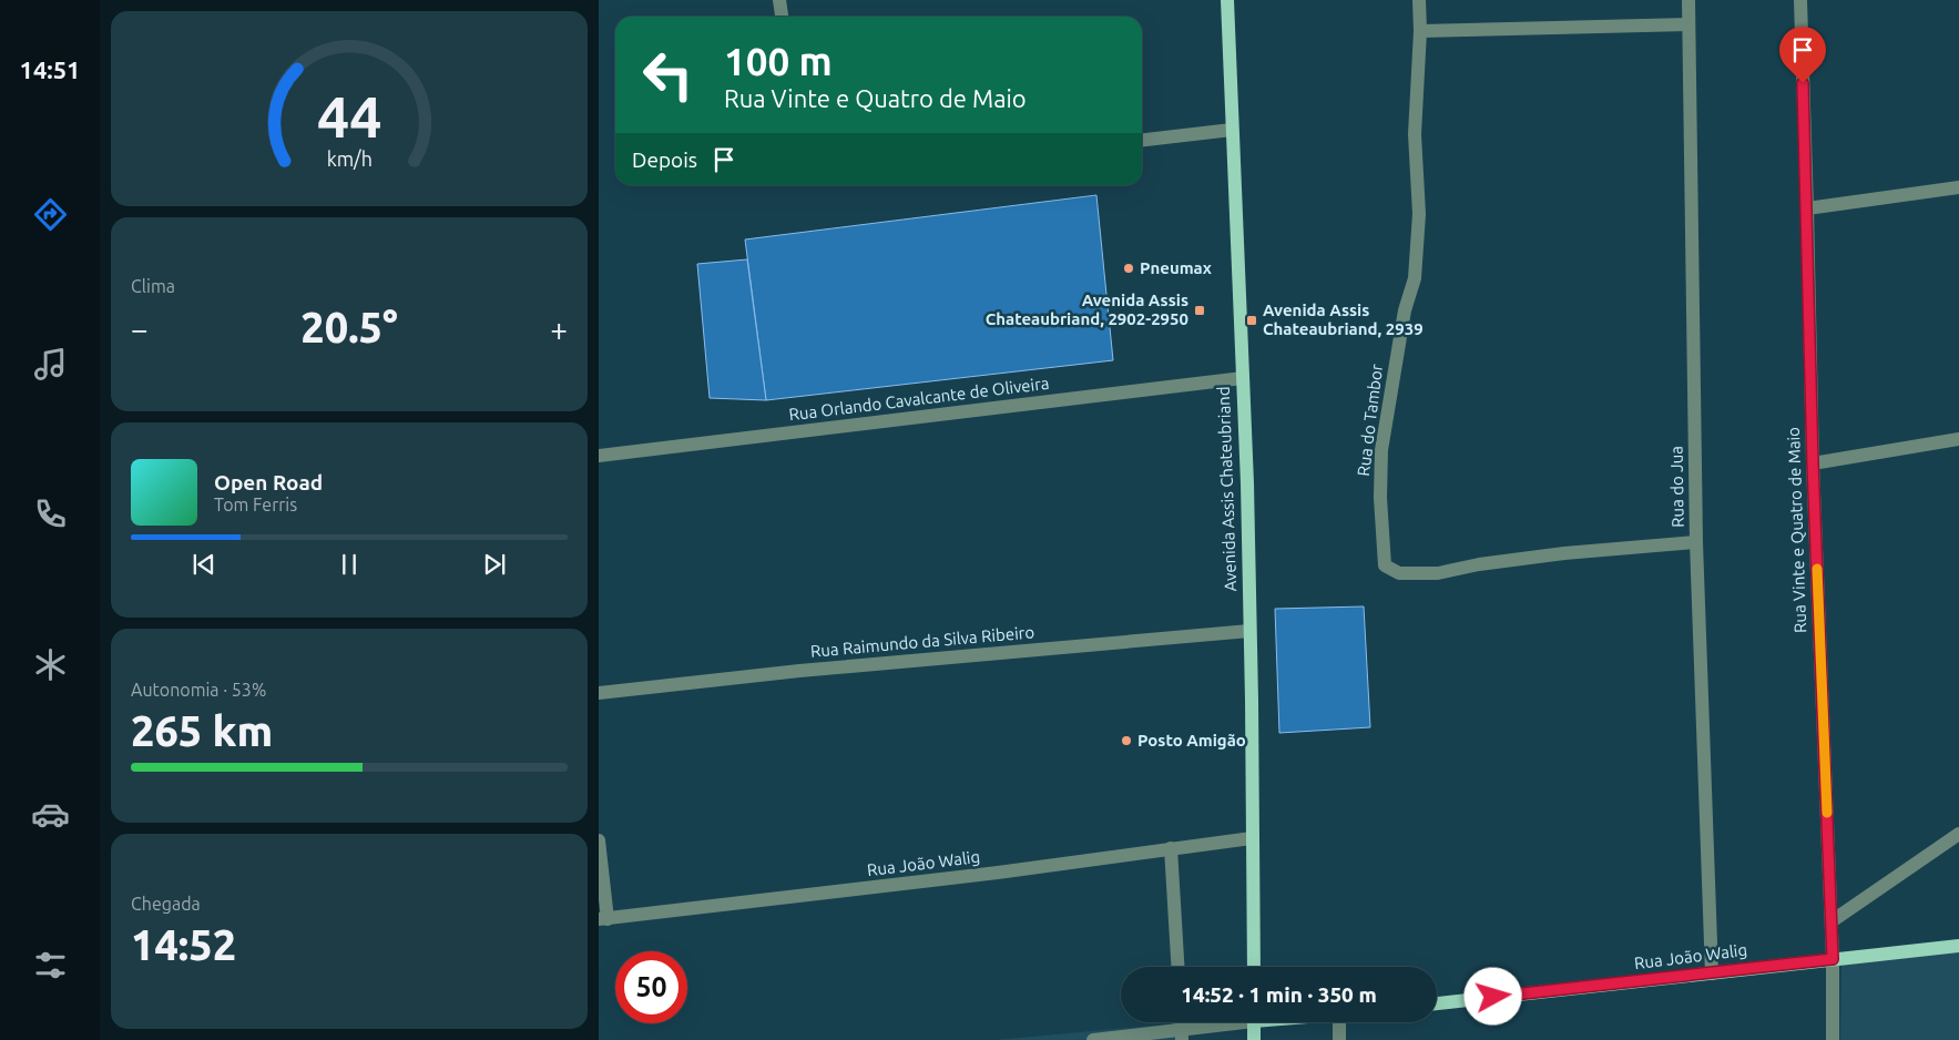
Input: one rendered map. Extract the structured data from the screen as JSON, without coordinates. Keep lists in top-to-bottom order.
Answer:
{
  "streets": {
    "main road": ["Avenida Assis Chateubriand", "Rua João Walig"],
    "street": [
      "Rua Orlando Cavalcante de Oliveira",
      "Rua do Tambor",
      "Rua do Jua",
      "Rua Vinte e Quatro de Maio",
      "Rua Raimundo da Silva Ribeiro"
    ]
  },
  "crossings": [
    ["Rua Orlando Cavalcante de Oliveira", "Avenida Assis Chateubriand"],
    ["Rua do Tambor", "Rua do Jua"],
    ["Rua do Jua", "Rua João Walig"],
    ["Avenida Assis Chateubriand", "Rua Raimundo da Silva Ribeiro"],
    ["Avenida Assis Chateubriand", "Rua João Walig"],
    ["Rua Vinte e Quatro de Maio", "Rua João Walig"]
  ],
  "places": {
    "other": ["Pneumax", "Posto Amigão"],
    "transit": ["Avenida Assis Chateaubriand, 2902-2950", "Avenida Assis Chateaubriand, 2939"]
  },
  "page": {
    "tabs": "14:51",
    "turn": ["100 m", "Rua Vinte e Quatro de Maio"],
    "then": "Depois",
    "tile": [
      "Clima",
      ["Autonomia · 53%", "265 km"],
      ["Chegada", "14:52"]
    ],
    "heat": ["−", "20.5°", "+"],
    "song": ["Open Road", "Tom Ferris"],
    "limit": "50",
    "trip": "14:52 · 1 min · 350 m",
    "gauge": ["44", "km/h"]
  }
}
